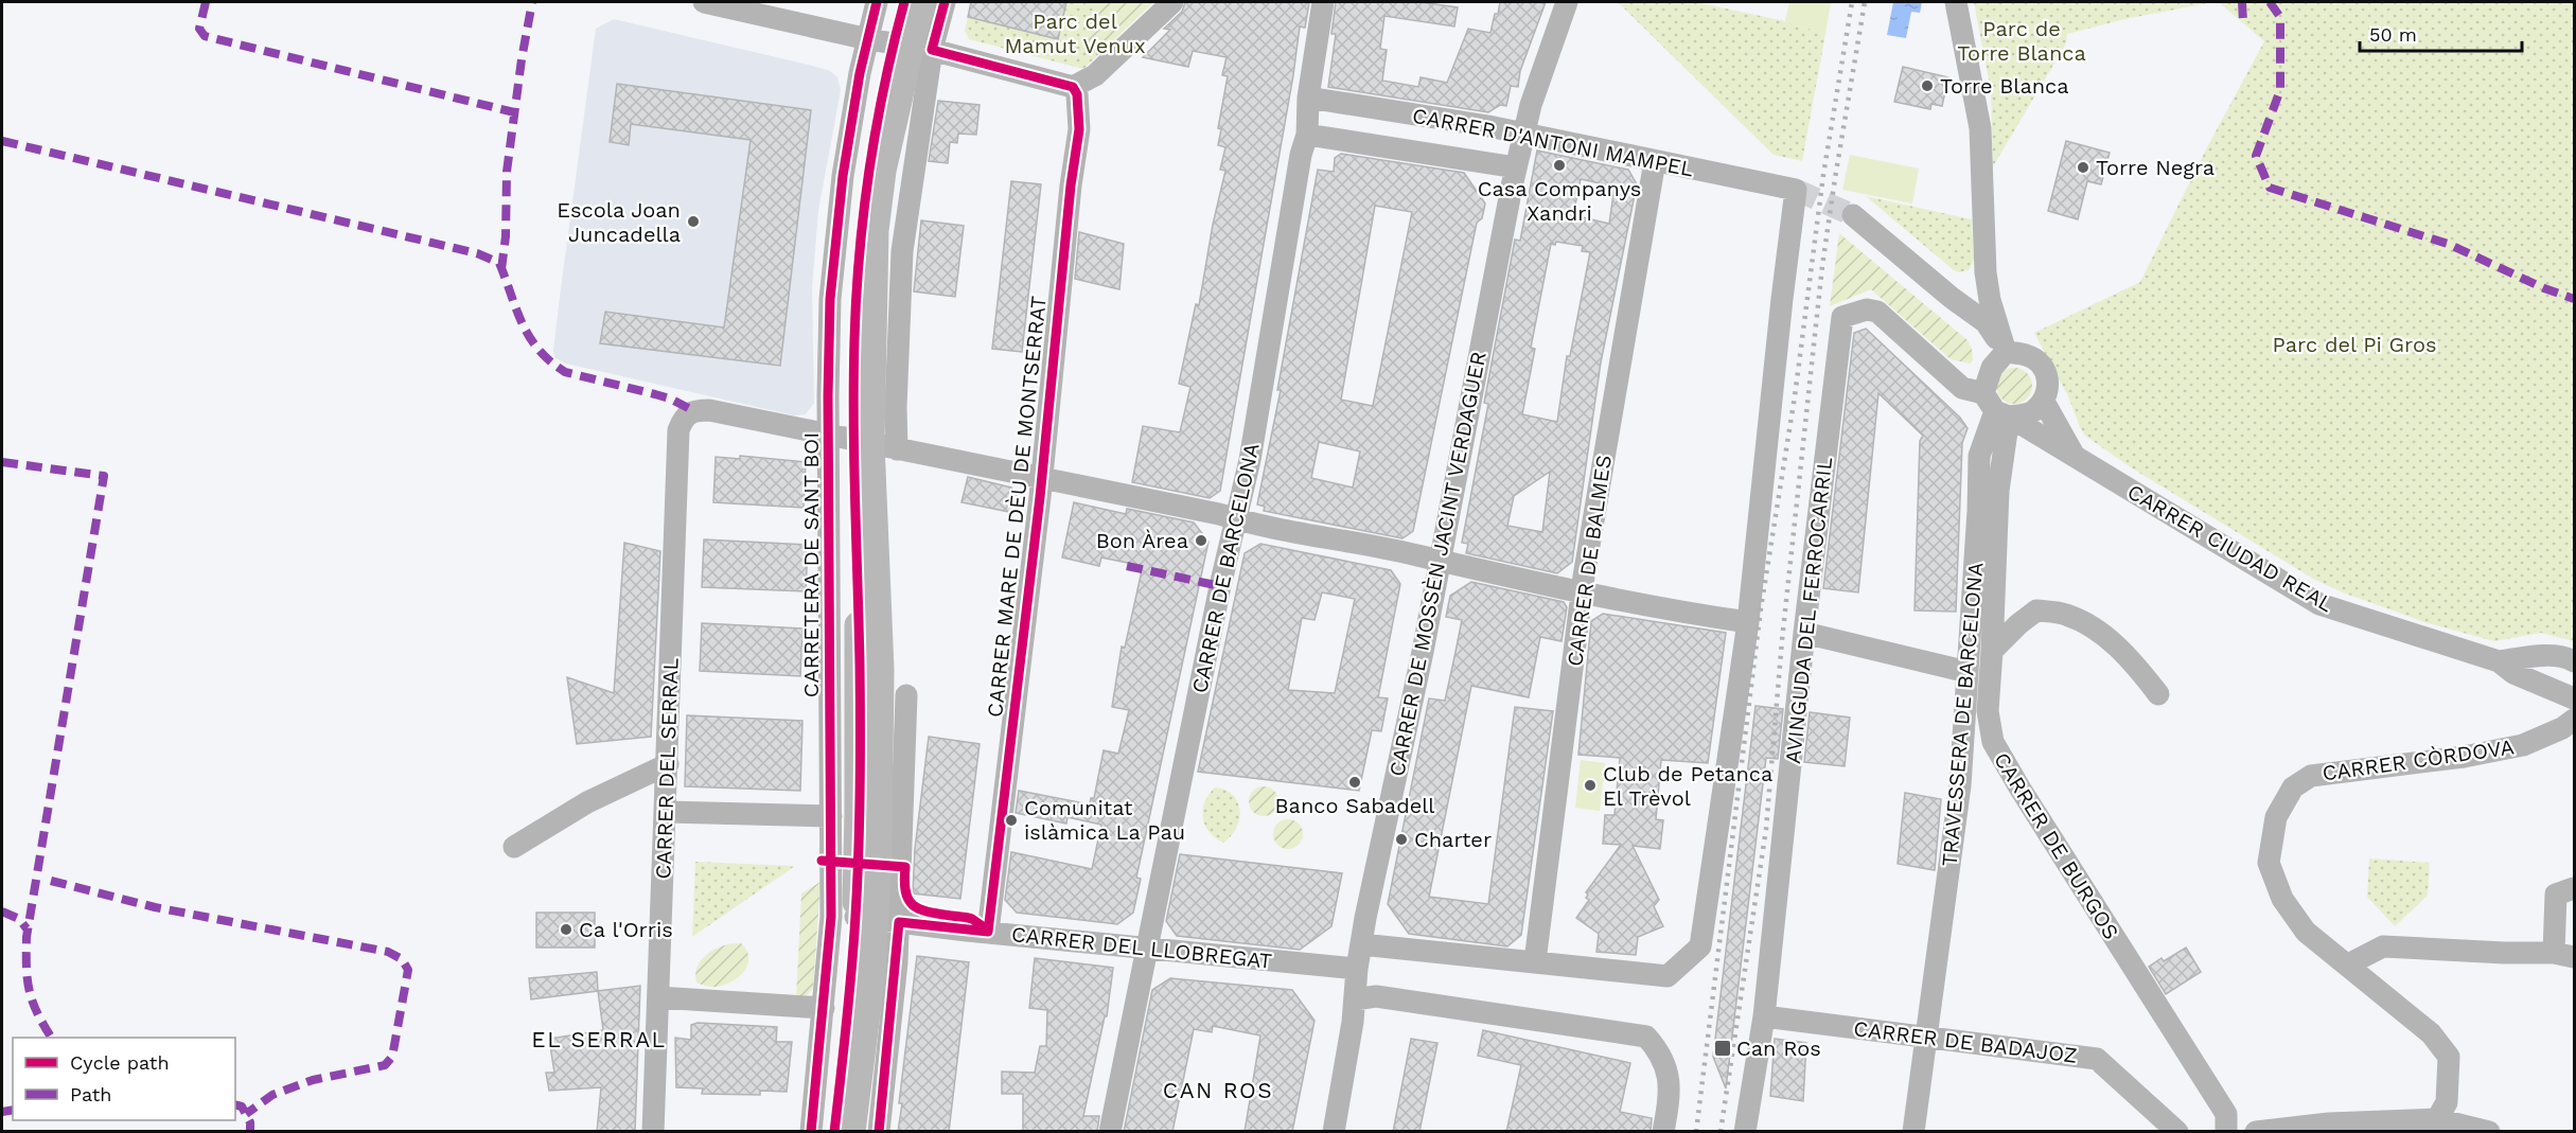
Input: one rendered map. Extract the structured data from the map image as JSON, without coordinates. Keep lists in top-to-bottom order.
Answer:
{
  "streets": {
    "street": [
      "CARRER D'ANTONI MAMPEL",
      "CARRER MARE DE DÈU DE MONTSERRAT",
      "CARRER CIUDAD REAL",
      "CARRER DE BALMES",
      "CARRER DE MOSSÈN JACINT VERDAGUER",
      "CARRETERA DE SANT BOI",
      "CARRER DE BARCELONA",
      "AVINGUDA DEL FERROCARRIL",
      "TRAVESSERA DE BARCELONA",
      "CARRER CÒRDOVA",
      "CARRER DEL SERRAL",
      "CARRER DE BURGOS",
      "CARRER DEL LLOBREGAT",
      "CARRER DE BADAJOZ"
    ]
  },
  "crossings": [
    ["CARRER D'ANTONI MAMPEL", "CARRER DE BALMES"],
    ["CARRER D'ANTONI MAMPEL", "CARRER DE MOSSÈN JACINT VERDAGUER"],
    ["CARRER D'ANTONI MAMPEL", "CARRER DE BARCELONA"],
    ["CARRER MARE DE DÈU DE MONTSERRAT", "CARRER DEL LLOBREGAT"],
    ["CARRER CIUDAD REAL", "AVINGUDA DEL FERROCARRIL"],
    ["CARRER CIUDAD REAL", "TRAVESSERA DE BARCELONA"],
    ["CARRER CIUDAD REAL", "CARRER DE BURGOS"],
    ["CARRER DE MOSSÈN JACINT VERDAGUER", "CARRER DEL LLOBREGAT"],
    ["CARRETERA DE SANT BOI", "CARRER DEL SERRAL"],
    ["CARRER DE BARCELONA", "CARRER DEL LLOBREGAT"],
    ["AVINGUDA DEL FERROCARRIL", "TRAVESSERA DE BARCELONA"],
    ["AVINGUDA DEL FERROCARRIL", "CARRER DE BURGOS"],
    ["AVINGUDA DEL FERROCARRIL", "CARRER DE BADAJOZ"],
    ["TRAVESSERA DE BARCELONA", "CARRER DE BURGOS"],
    ["TRAVESSERA DE BARCELONA", "CARRER DE BADAJOZ"]
  ],
  "districts": ["EL SERRAL", "CAN ROS"],
  "parks": ["Parc del Mamut Venux", "Parc de Torre Blanca", "Parc del Pi Gros"],
  "places": {
    "other": [
      "Torre Blanca",
      "Casa Companys Xandri",
      "Torre Negra",
      "Escola Joan Juncadella",
      "Bon Àrea",
      "Banco Sabadell",
      "Club de Petanca El Trèvol",
      "Comunitat islàmica La Pau",
      "Charter",
      "Ca l'Orris"
    ],
    "transit": ["Can Ros"]
  },
  "legend": ["Cycle path", "Path"],
  "scale_bar": "50 m"
}
